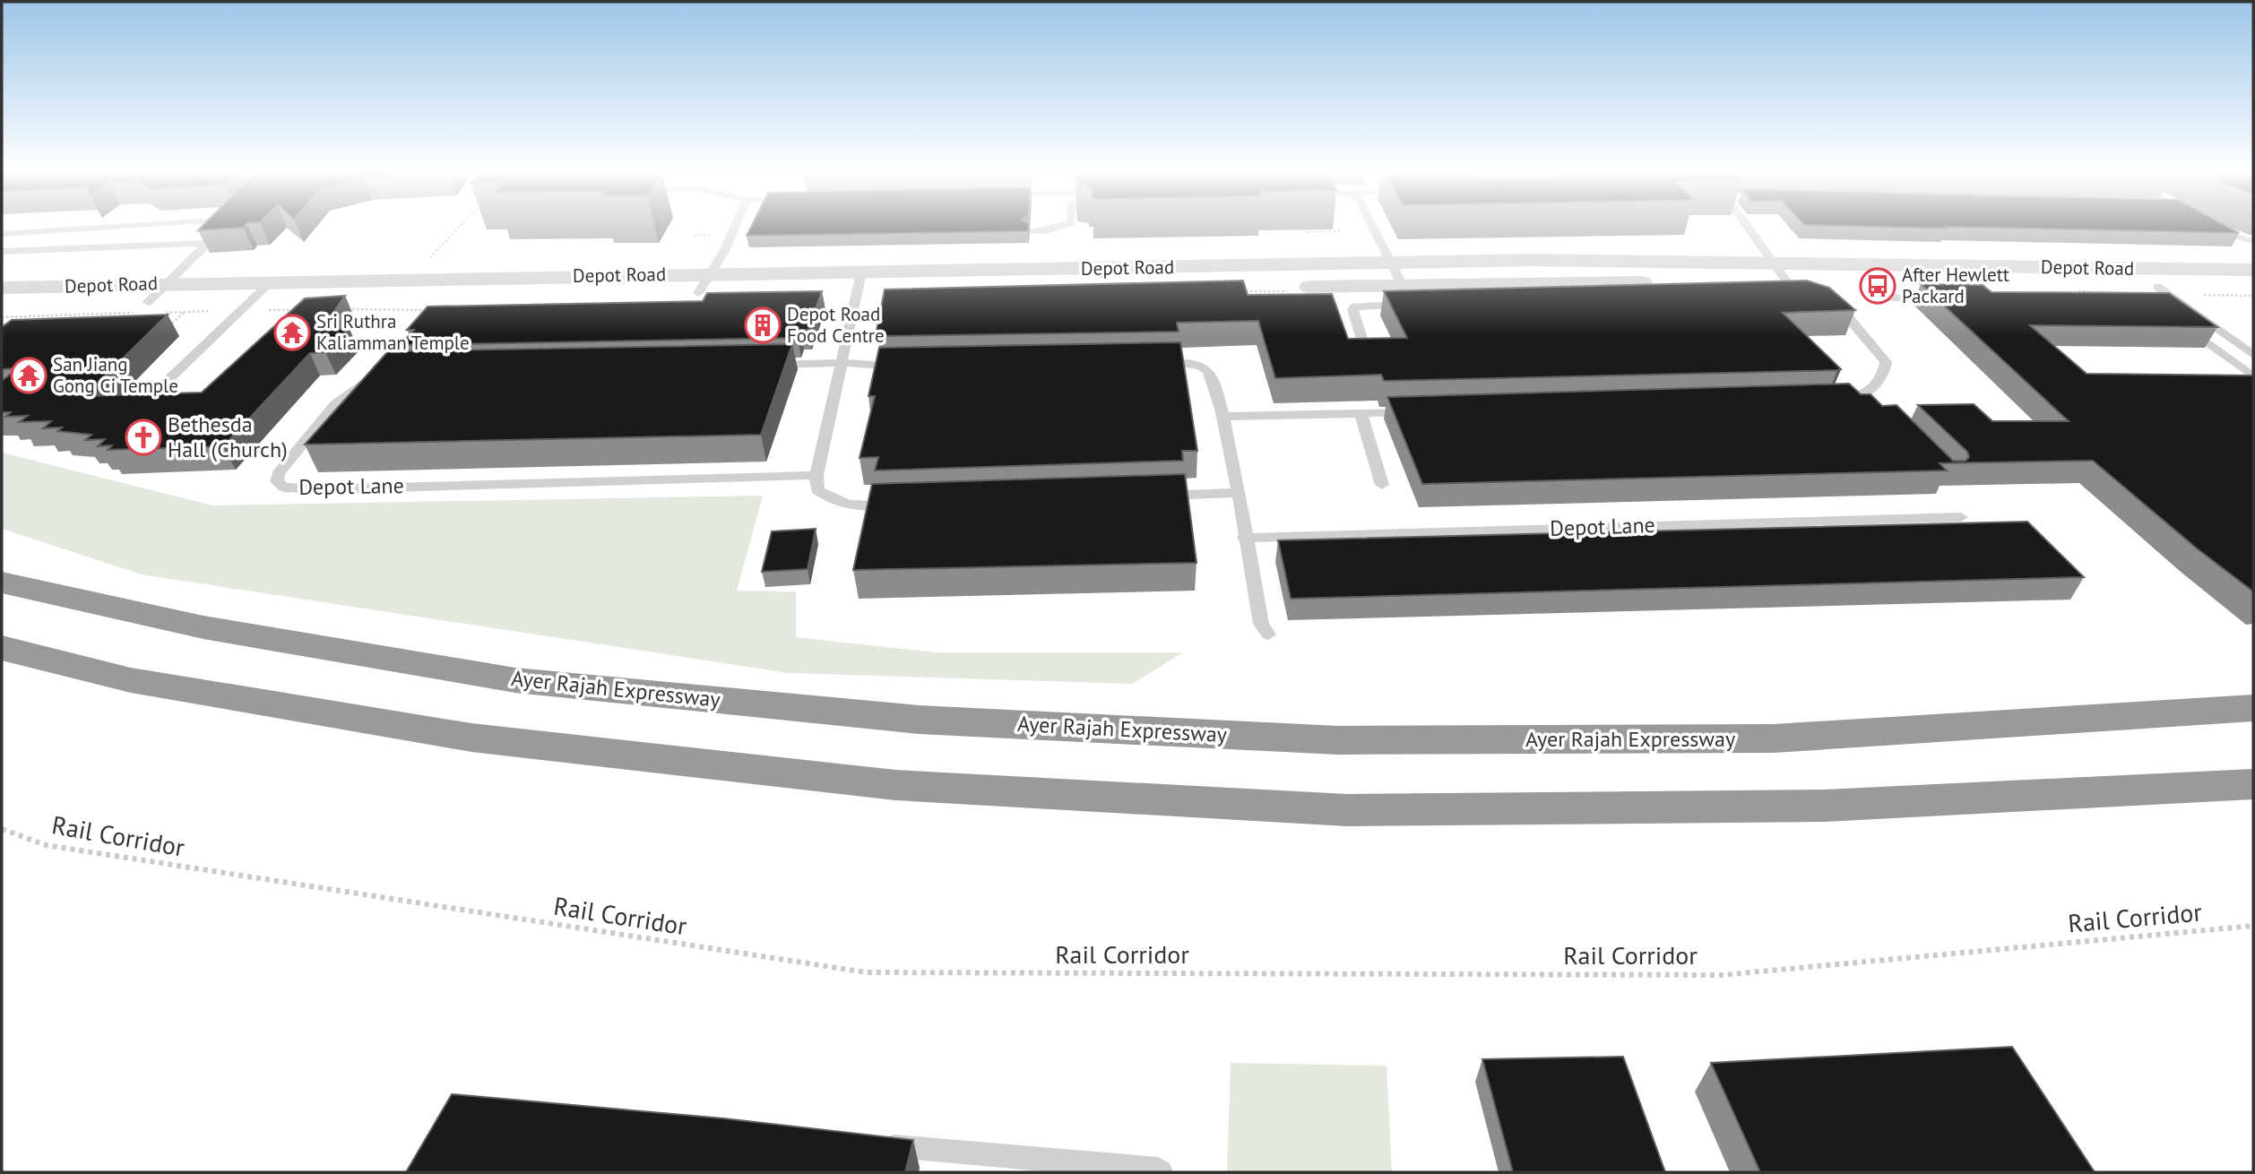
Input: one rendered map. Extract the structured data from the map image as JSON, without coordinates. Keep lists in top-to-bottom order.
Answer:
{
  "streets": {
    "highway": ["Ayer Rajah Expressway"],
    "street": ["Depot Road"],
    "lane": ["Depot Lane"],
    "path": ["Rail Corridor"]
  },
  "places": {
    "bus stop": ["After Hewlett Packard"],
    "building": ["Depot Road Food Centre"],
    "temple": ["Sri Ruthra Kaliamman Temple", "San Jiang Gong Ci Temple"],
    "church": ["Bethesda Hall (Church)"]
  }
}
